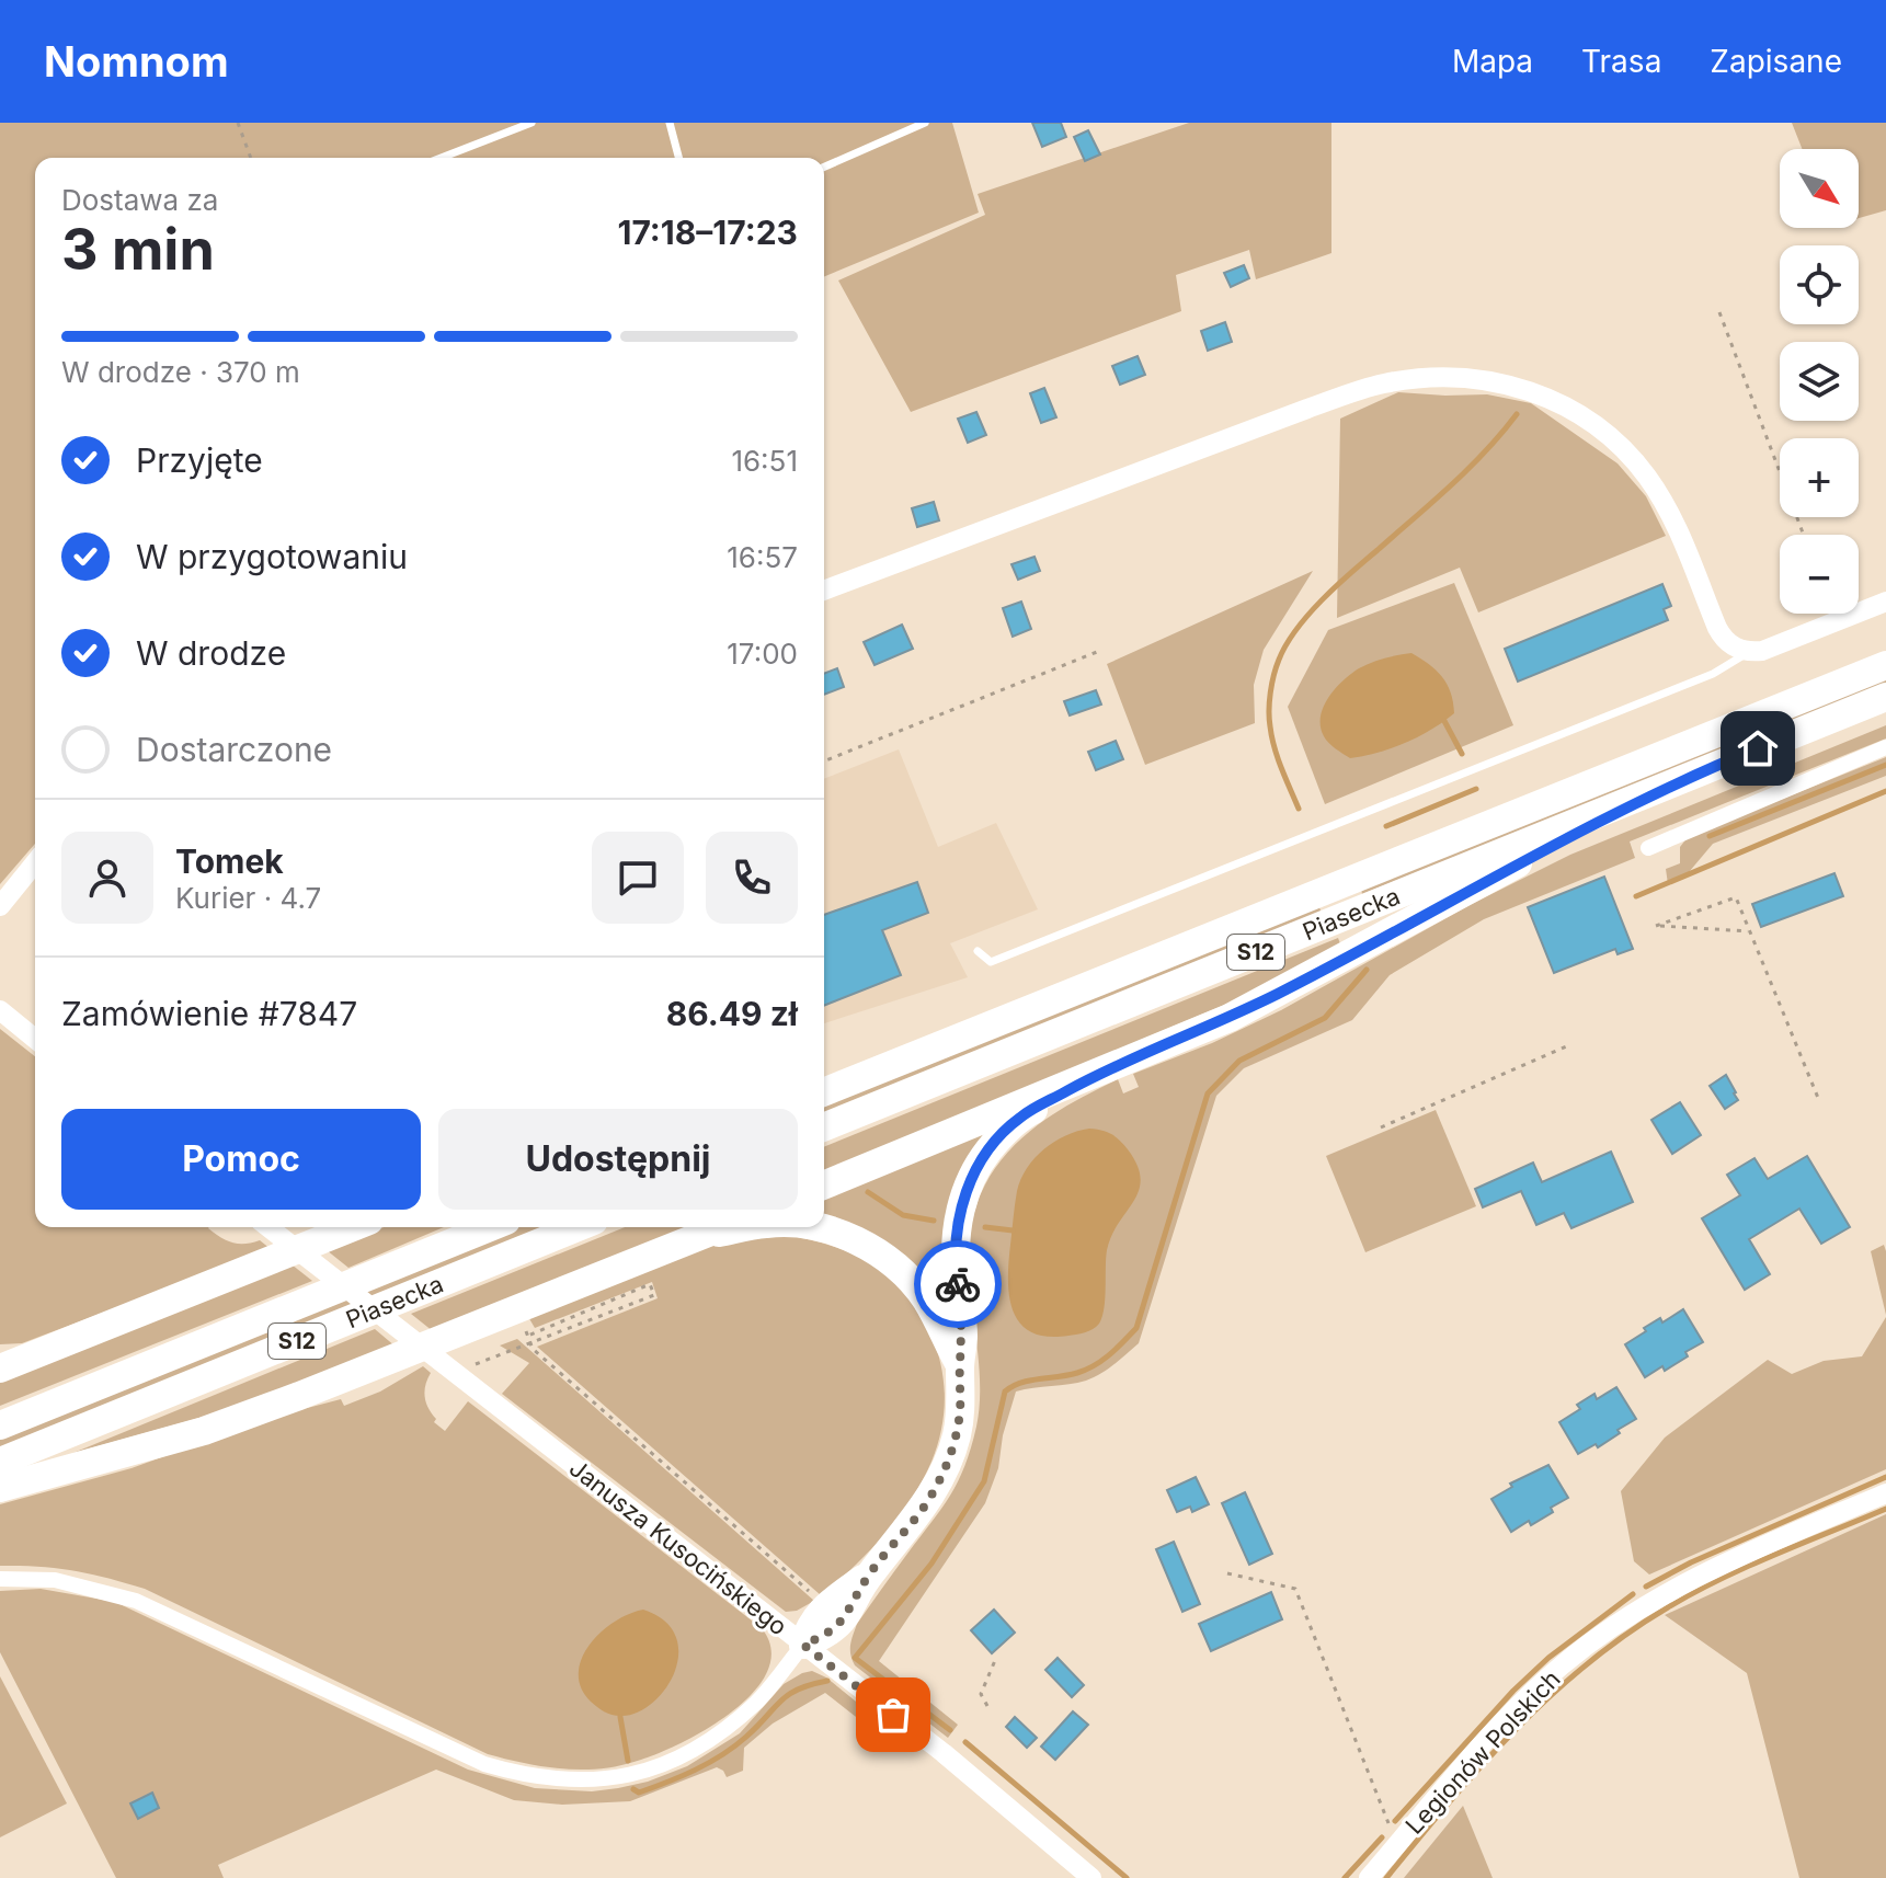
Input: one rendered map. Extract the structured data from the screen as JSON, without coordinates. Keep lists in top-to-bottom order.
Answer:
{
  "streets": {
    "highway": ["Piasecka", "S12"],
    "street": ["Janusza Kusocińskiego", "Legionów Polskich"]
  },
  "north": "bottom right",
  "page": {
    "header": "Nomnom",
    "nav": ["Mapa", "Trasa", "Zapisane"],
    "map_buttons": ["+", "−"],
    "heading": ["3 min", "Dostawa za", "17:18–17:23"],
    "panel": [
      "Tomek",
      "Kurier · 4.7",
      "Zamówienie #7847",
      "86.49 zł"
    ],
    "bar": "W drodze · 370 m",
    "list": [
      ["Przyjęte", "16:51"],
      ["W przygotowaniu", "16:57"],
      ["W drodze", "17:00"],
      "Dostarczone"
    ],
    "buttons": ["Pomoc", "Udostępnij"]
  }
}
